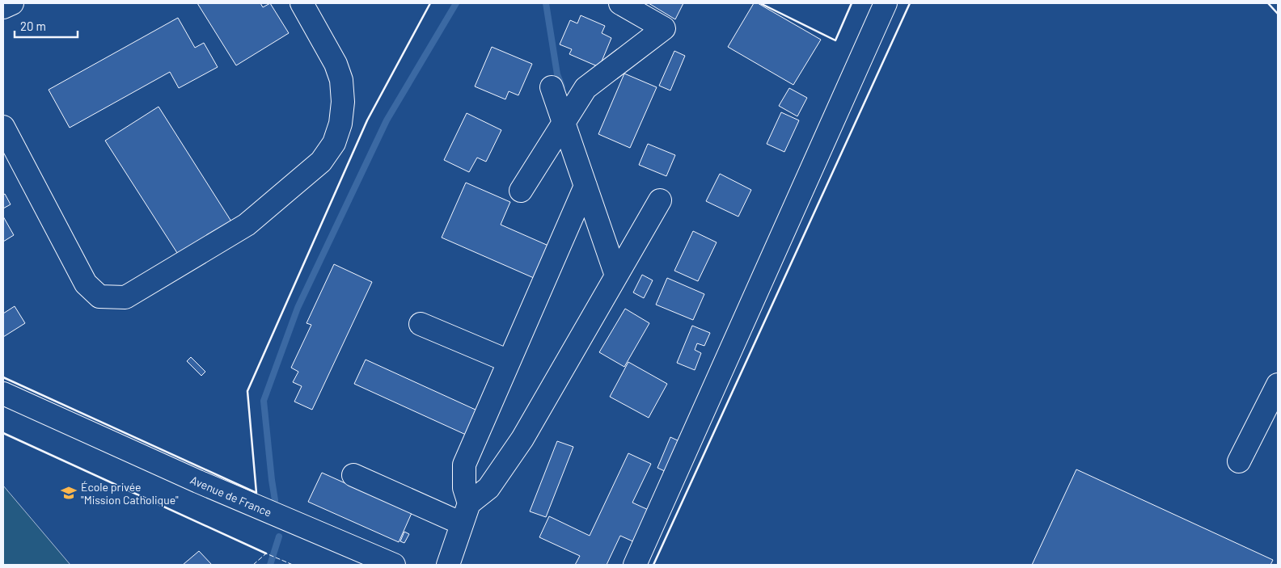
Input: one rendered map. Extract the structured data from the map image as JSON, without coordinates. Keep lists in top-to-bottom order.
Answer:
{
  "streets": {
    "street": ["Avenue de France"]
  },
  "places": {
    "school or university": ["École privée \"Mission Catholique\""]
  },
  "scale_bar": "20 m"
}
